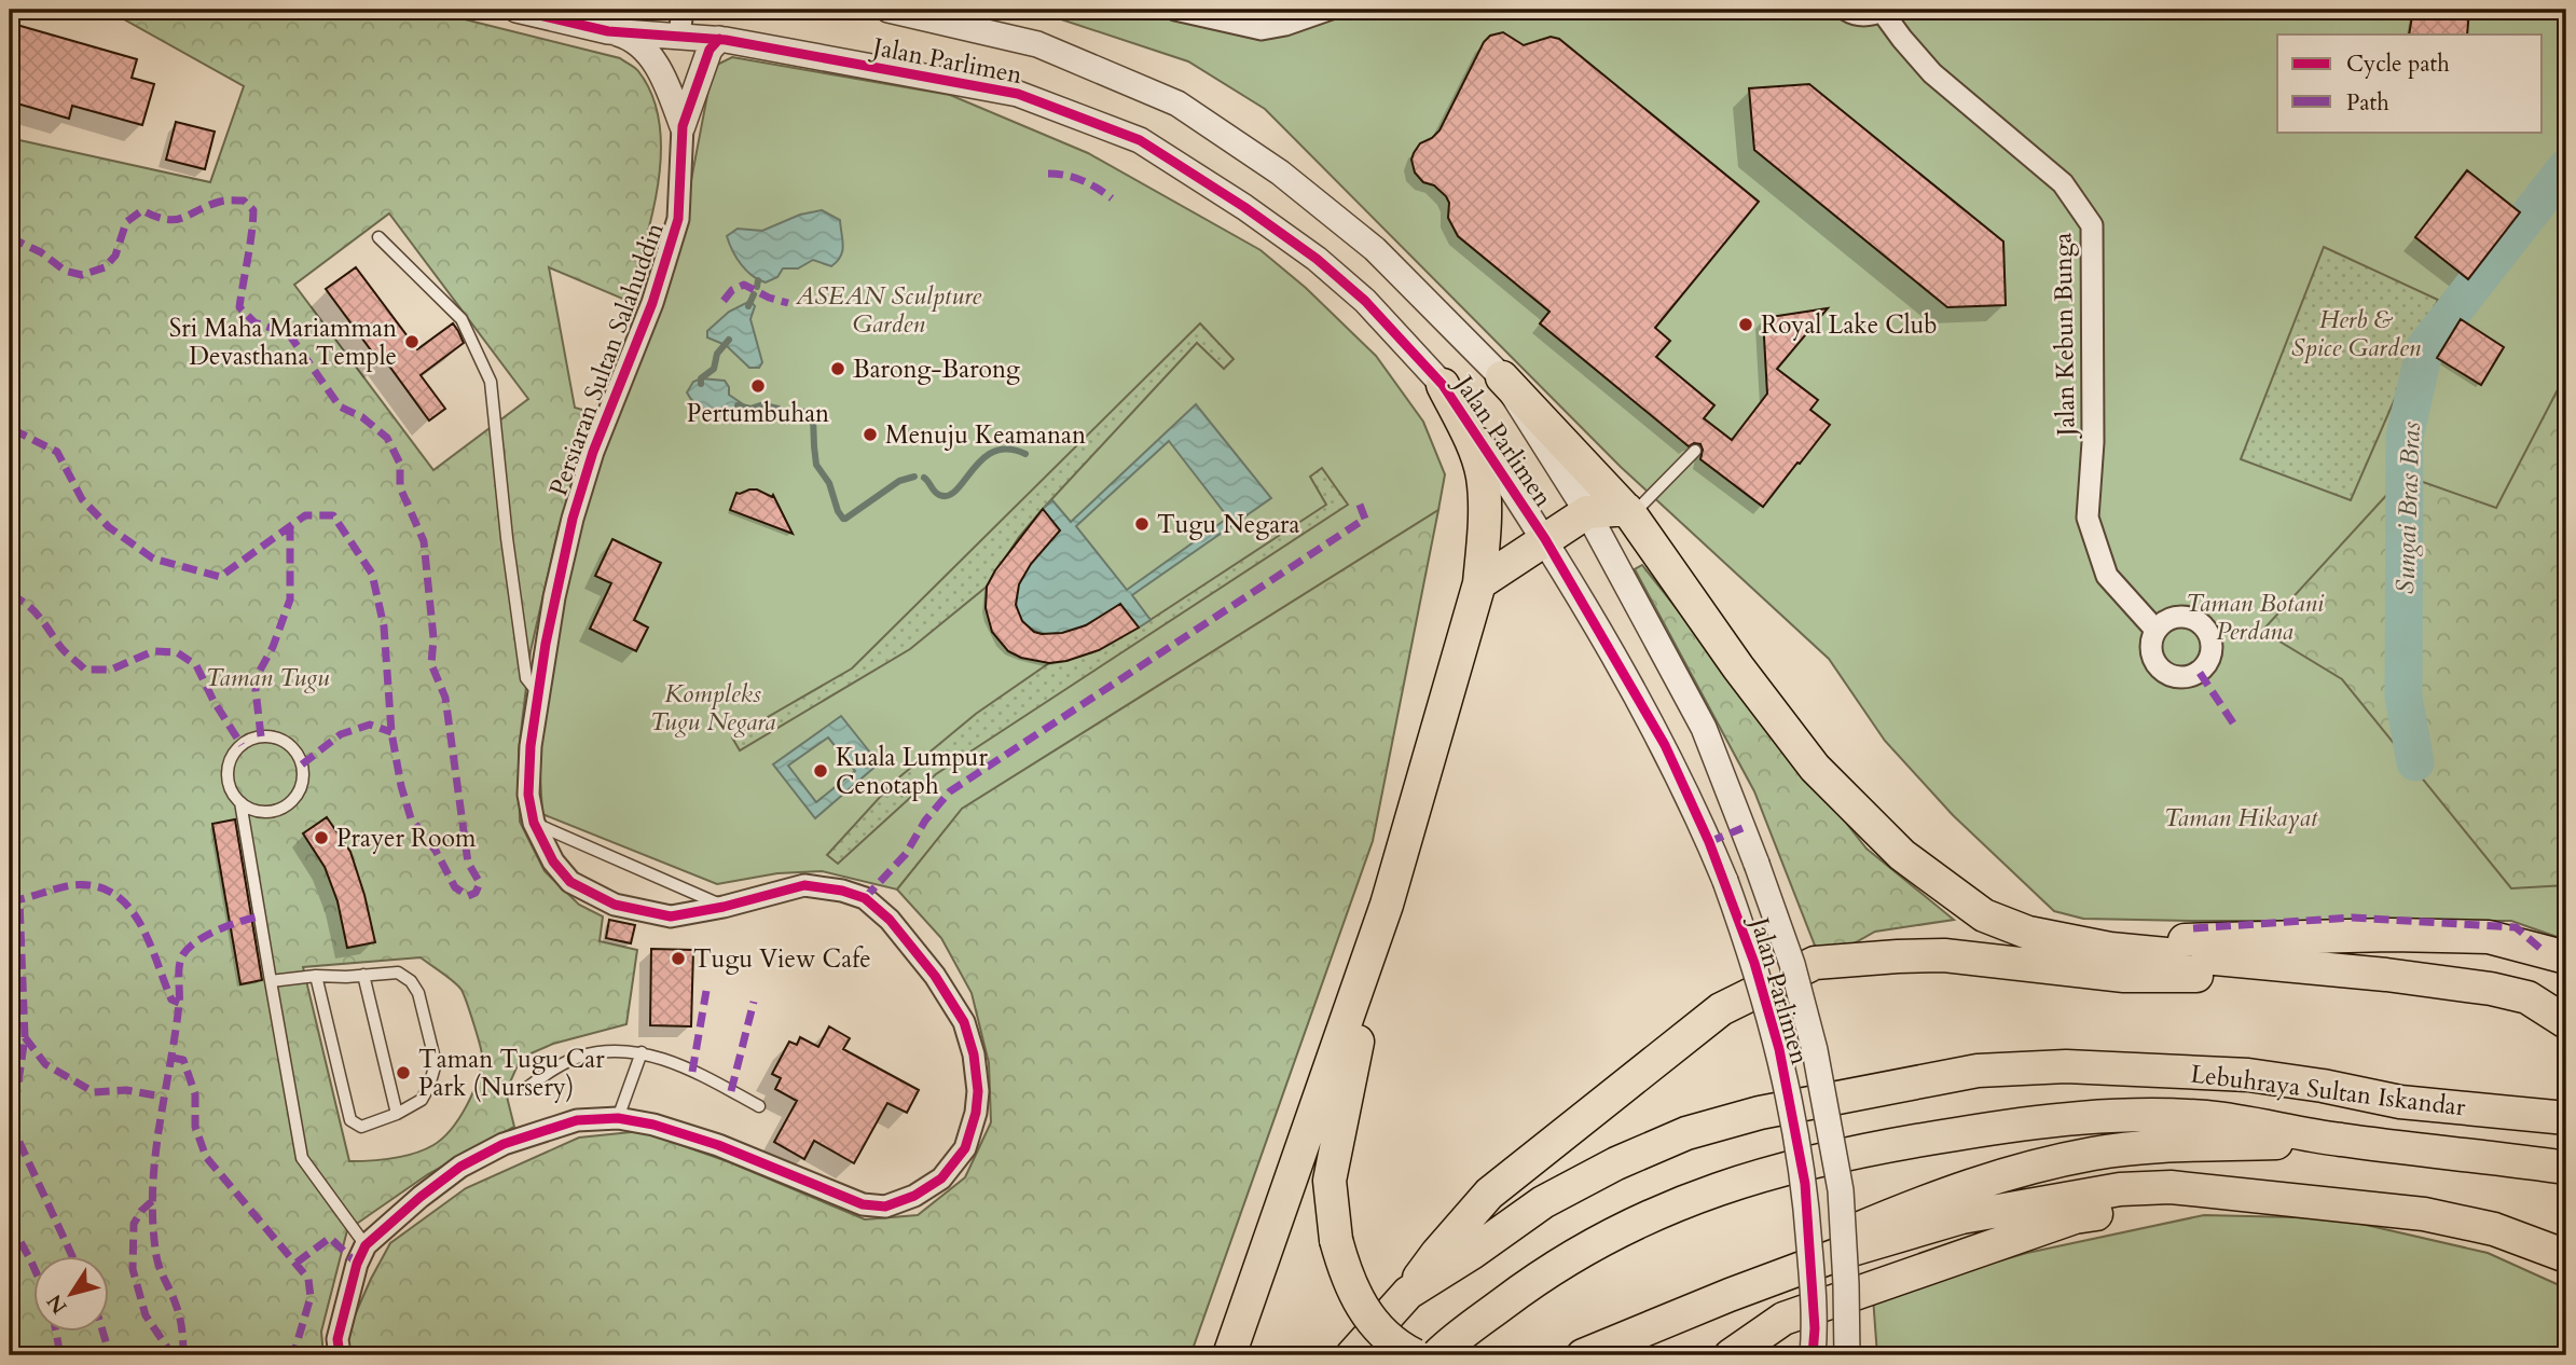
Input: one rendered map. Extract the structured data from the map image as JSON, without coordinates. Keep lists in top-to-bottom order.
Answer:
{
  "streets": {
    "main road": ["Lebuhraya Sultan Iskandar"],
    "street": ["Jalan Parlimen", "Jalan Kebun Bunga", "Persiaran Sultan Salahuddin"]
  },
  "water": ["Sungai Bras Bras"],
  "parks": [
    "ASEAN Sculpture Garden",
    "Herb & Spice Garden",
    "Taman Botani Perdana",
    "Taman Tugu",
    "Kompleks Tugu Negara",
    "Taman Hikayat"
  ],
  "places": [
    "Royal Lake Club",
    "Sri Maha Mariamman Devasthana Temple",
    "Barong-Barong",
    "Pertumbuhan",
    "Menuju Keamanan",
    "Tugu Negara",
    "Kuala Lumpur Cenotaph",
    "Prayer Room",
    "Tugu View Cafe",
    "Taman Tugu Car Park (Nursery)"
  ],
  "legend": ["Cycle path", "Path"],
  "north": "bottom left"
}
